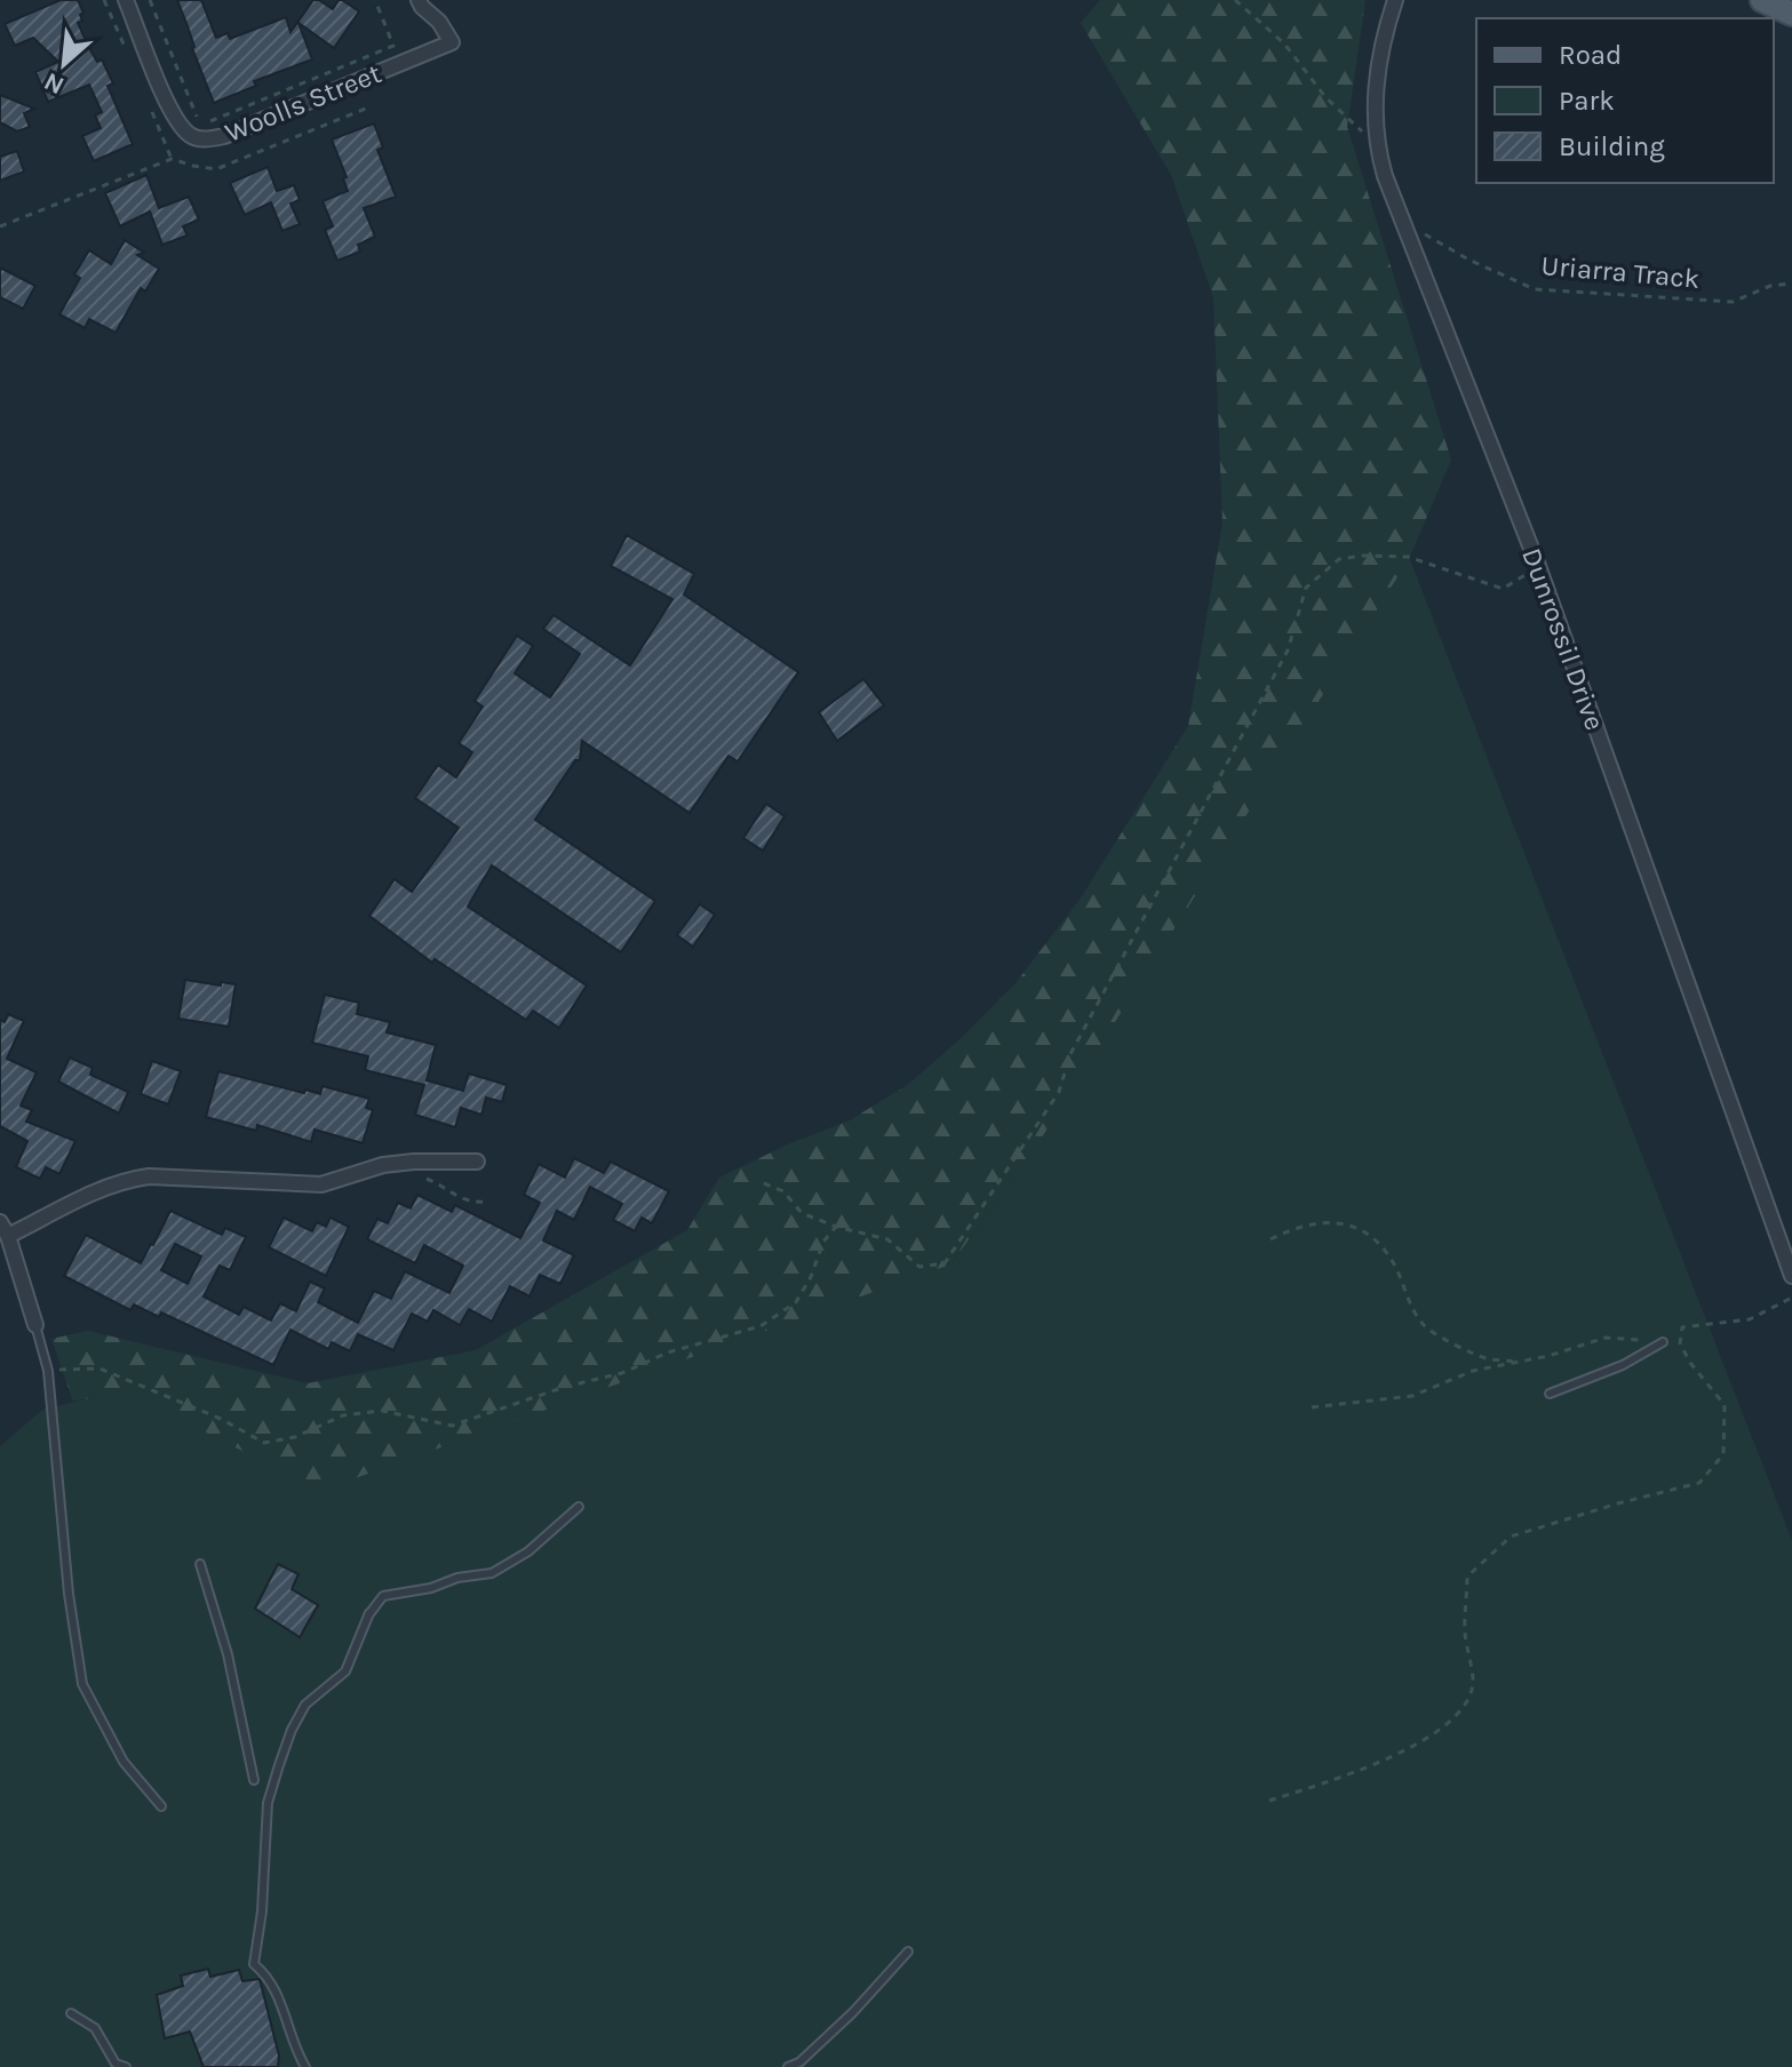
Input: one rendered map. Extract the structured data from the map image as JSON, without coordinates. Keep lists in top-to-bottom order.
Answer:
{
  "streets": {
    "street": ["Woolls Street", "Dunrossil Drive"],
    "path": ["Uriarra Track"]
  },
  "crossings": [
    ["Uriarra Track", "Dunrossil Drive"]
  ],
  "legend": ["Road", "Park", "Building"],
  "north": "bottom left"
}
